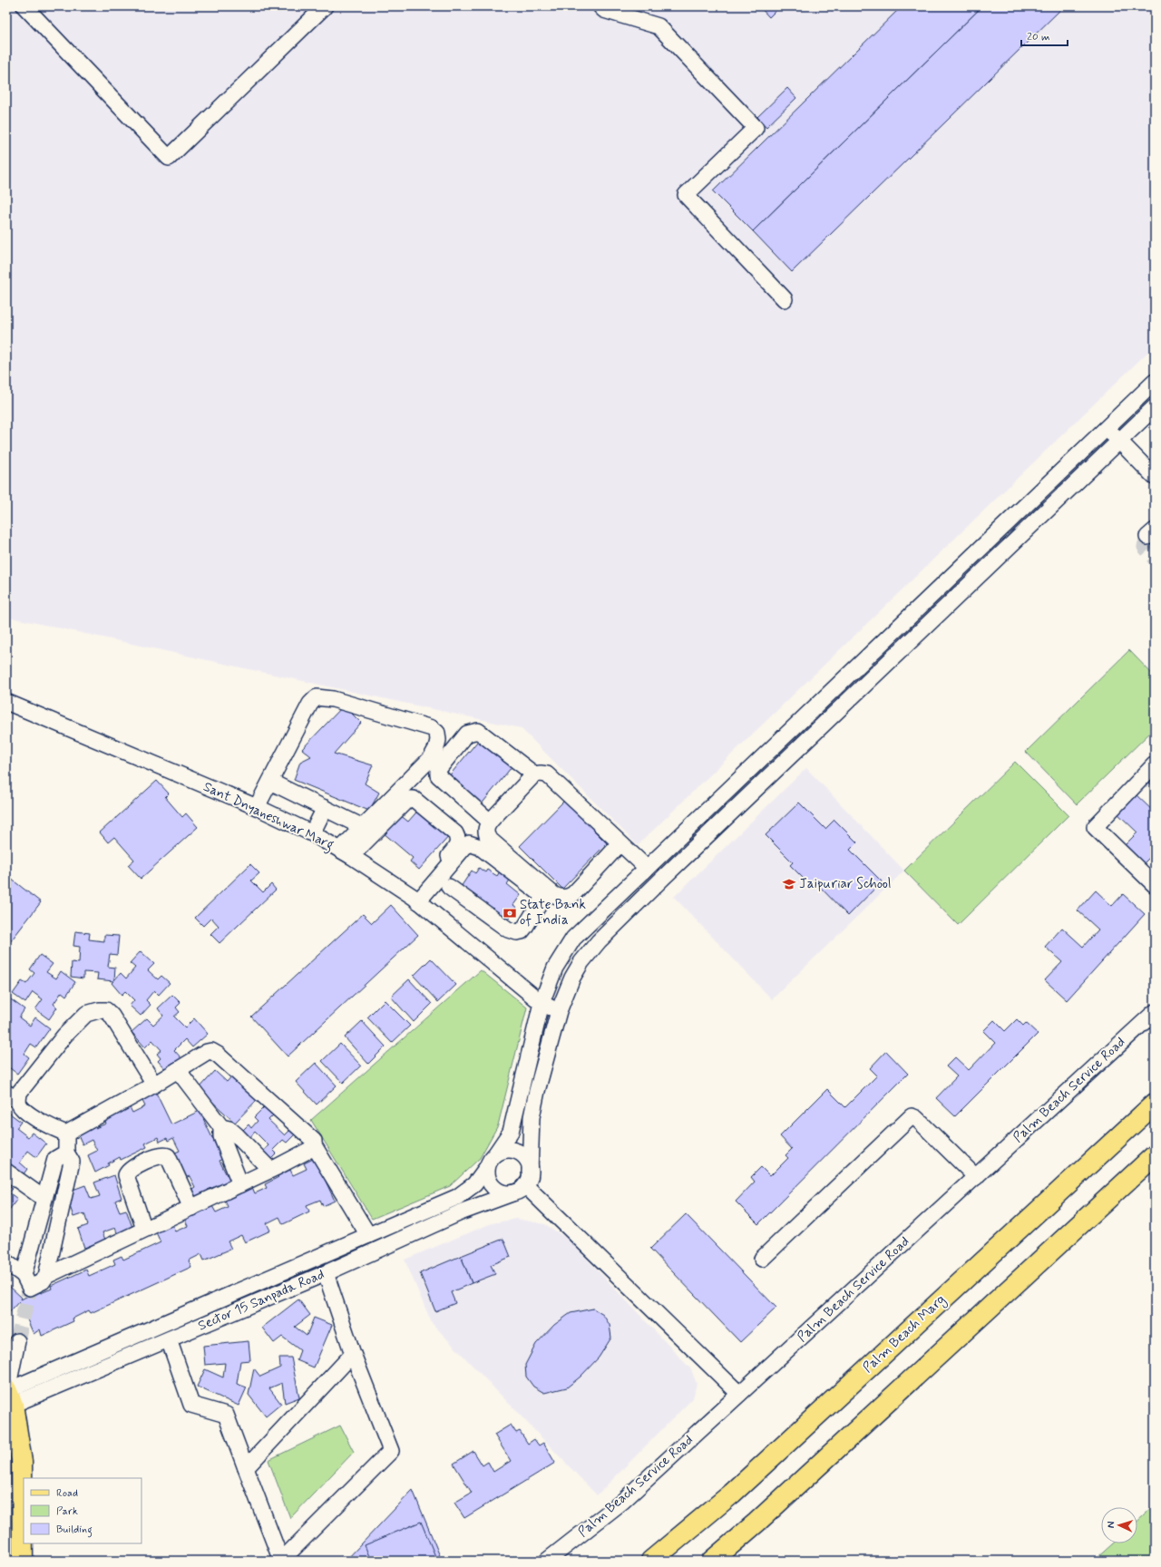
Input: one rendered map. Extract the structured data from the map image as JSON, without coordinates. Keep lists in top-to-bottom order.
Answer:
{
  "streets": {
    "main road": ["Palm Beach Marg"],
    "street": ["Sant Dnyaneshwar Marg", "Palm Beach Service Road", "Sector 15 Sanpada Road"]
  },
  "crossings": [
    ["Sant Dnyaneshwar Marg", "Sector 15 Sanpada Road"]
  ],
  "places": {
    "school or university": ["Jaipuriar School"],
    "bank": ["State Bank of India"]
  },
  "legend": ["Road", "Park", "Building"],
  "scale_bar": "20 m",
  "north": "left"
}
